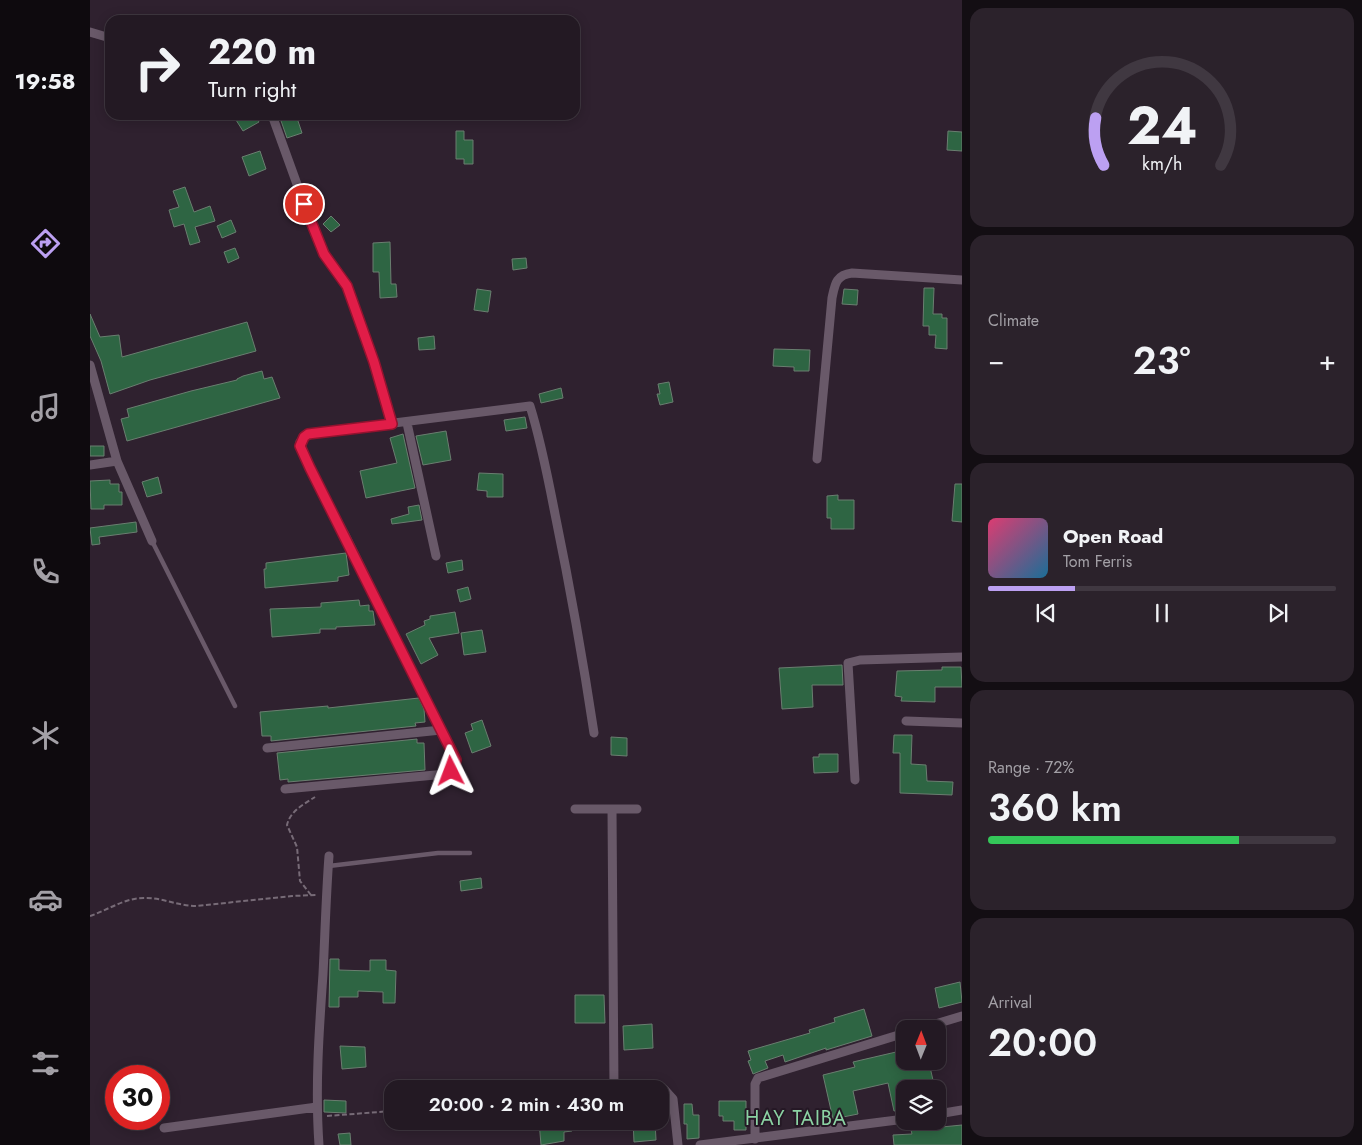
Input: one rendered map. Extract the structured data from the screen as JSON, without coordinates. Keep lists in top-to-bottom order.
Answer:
{
  "districts": ["HAY TAIBA"],
  "north": "top",
  "page": {
    "tabs": "19:58",
    "turn": ["220 m", "Turn right"],
    "tile": [
      "Climate",
      ["Range · 72%", "360 km"],
      ["Arrival", "20:00"]
    ],
    "heat": ["−", "23°", "+"],
    "song": ["Open Road", "Tom Ferris"],
    "limit": "30",
    "trip": "20:00 · 2 min · 430 m",
    "gauge": ["24", "km/h"]
  }
}
